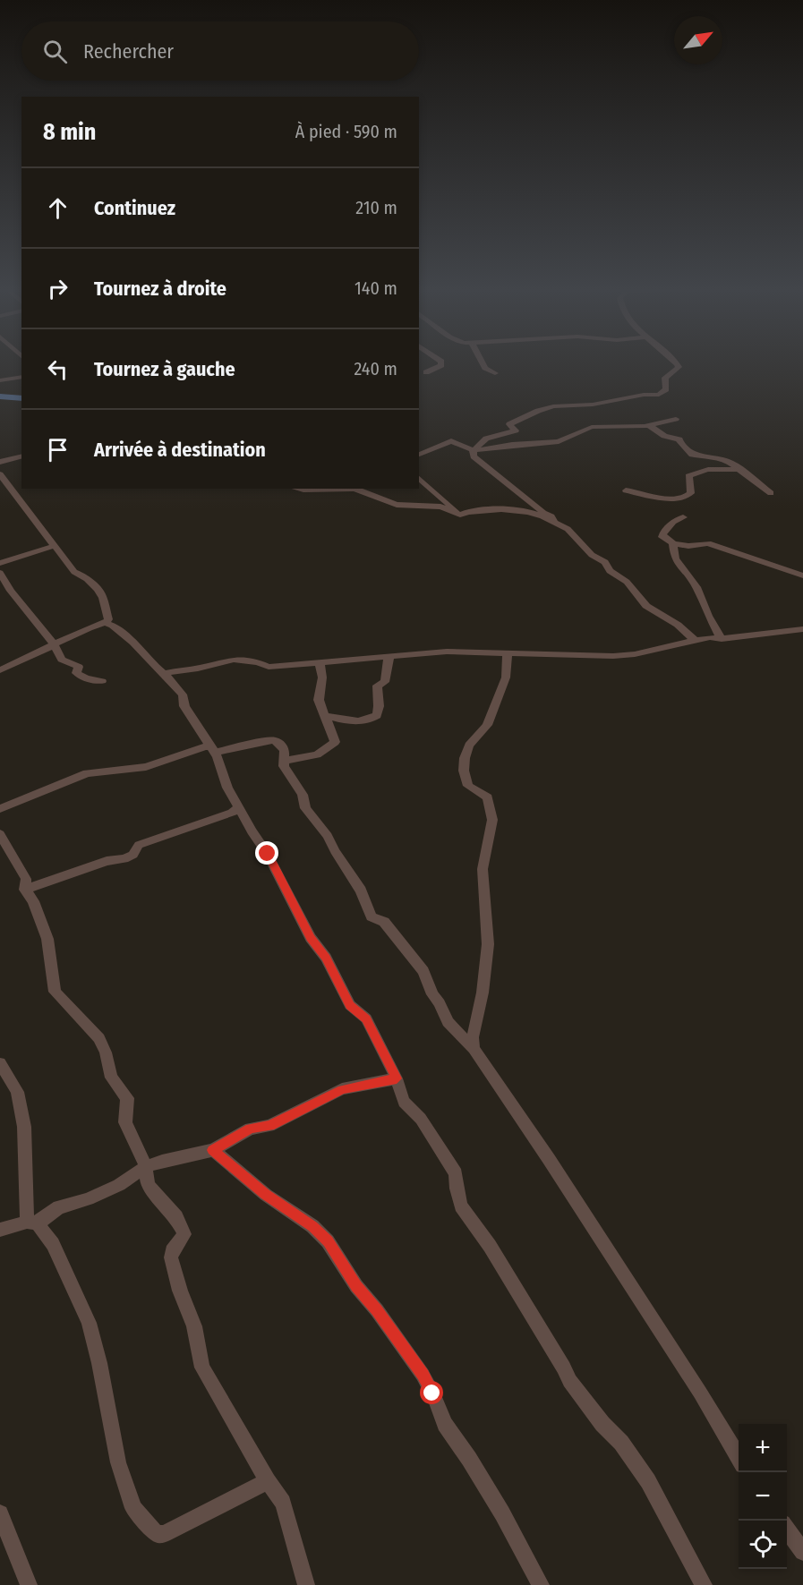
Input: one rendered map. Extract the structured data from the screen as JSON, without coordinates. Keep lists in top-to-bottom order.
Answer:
{
  "north": "top right",
  "page": {
    "search": "Rechercher",
    "heading": ["8 min", "À pied · 590 m"],
    "list": [
      ["Continuez", "210 m"],
      ["Tournez à droite", "140 m"],
      ["Tournez à gauche", "240 m"],
      "Arrivée à destination"
    ],
    "map_buttons": ["+", "−"]
  }
}
